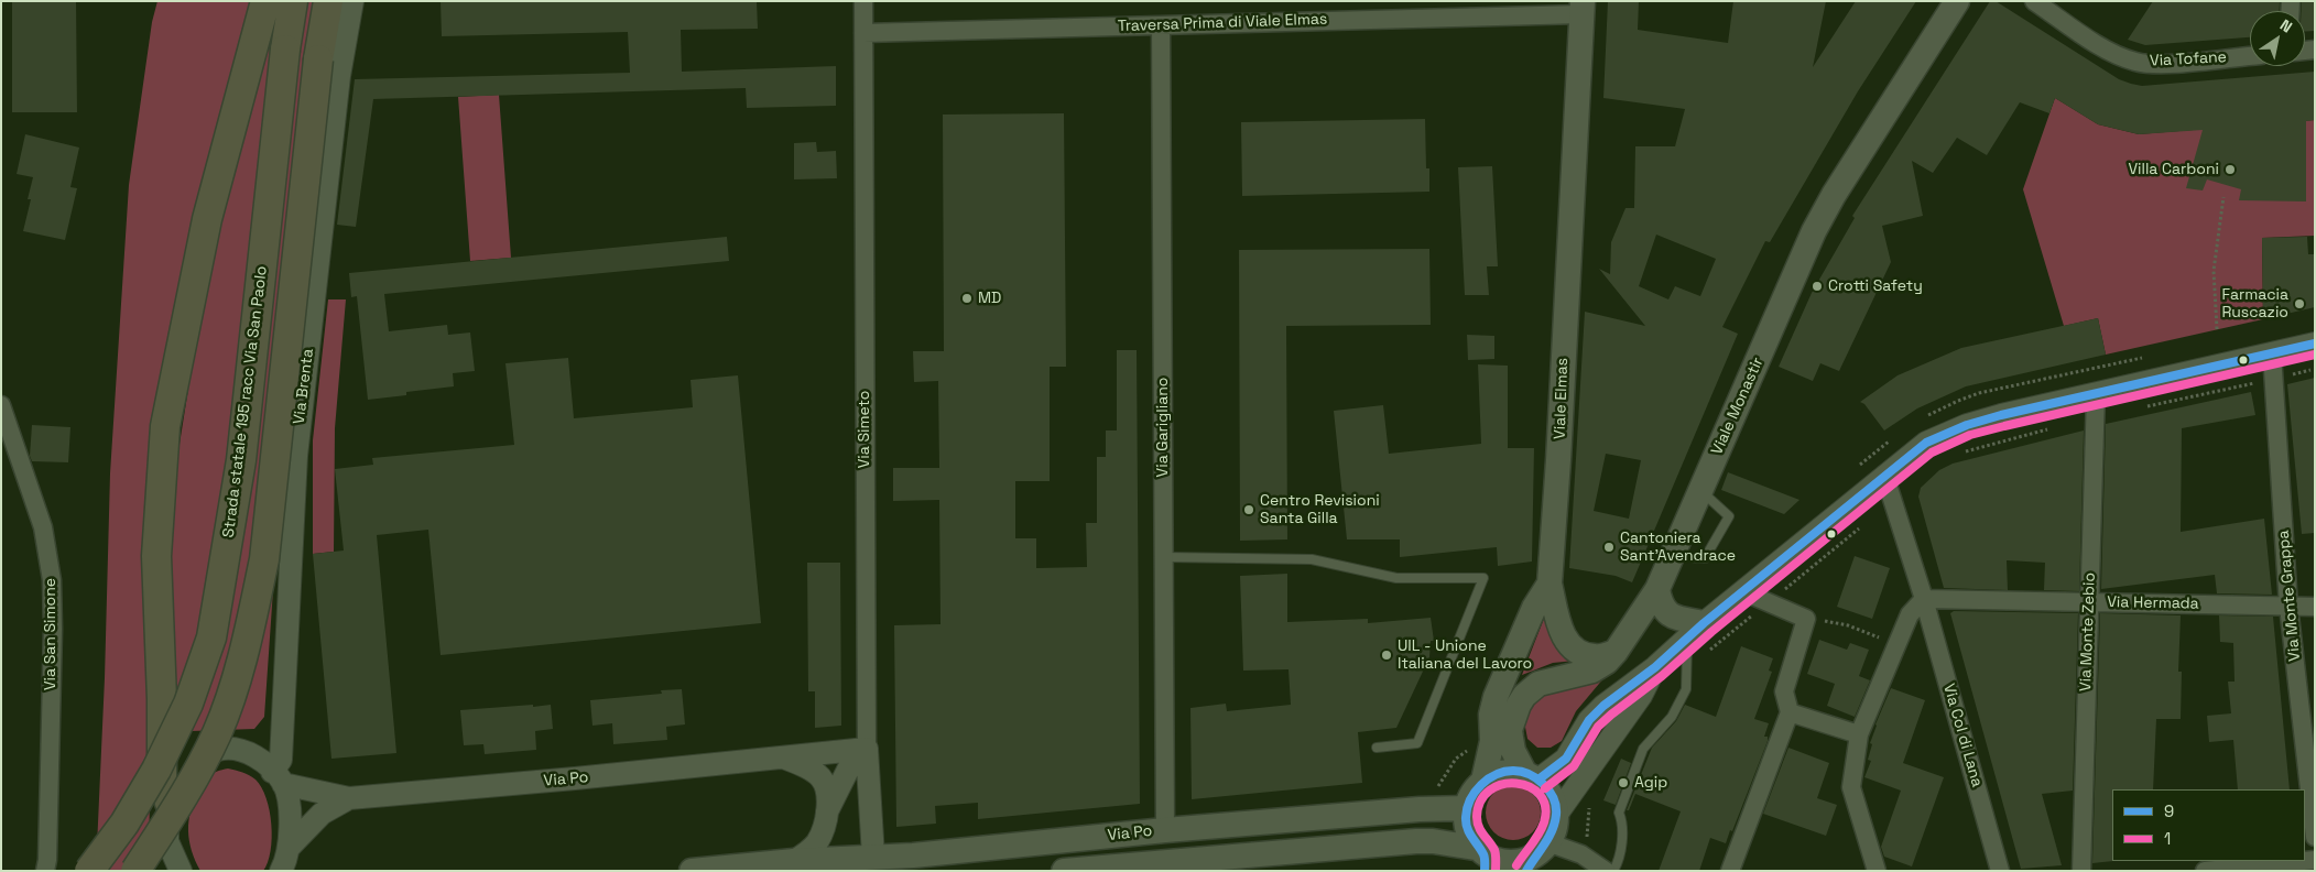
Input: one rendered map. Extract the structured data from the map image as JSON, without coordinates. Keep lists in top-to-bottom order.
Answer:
{
  "streets": {
    "highway": ["Strada statale 195 racc Via San Paolo"],
    "main road": ["Viale Elmas", "Viale Monastir", "Via Po"],
    "street": [
      "Traversa Prima di Viale Elmas",
      "Via Tofane",
      "Via Brenta",
      "Via Garigliano",
      "Via Simeto",
      "Via Monte Grappa",
      "Via Hermada",
      "Via Monte Zebio",
      "Via San Simone",
      "Via Col di Lana"
    ]
  },
  "crossings": [
    ["Traversa Prima di Viale Elmas", "Viale Elmas"],
    ["Traversa Prima di Viale Elmas", "Via Garigliano"],
    ["Traversa Prima di Viale Elmas", "Via Simeto"],
    ["Via Brenta", "Via Po"],
    ["Viale Elmas", "Viale Monastir"],
    ["Viale Elmas", "Via Po"],
    ["Viale Monastir", "Via Po"],
    ["Via Garigliano", "Via Po"],
    ["Via Simeto", "Via Po"],
    ["Via Monte Grappa", "Via Hermada"],
    ["Via Hermada", "Via Monte Zebio"],
    ["Via Hermada", "Via Col di Lana"]
  ],
  "places": [
    "Villa Carboni",
    "Crotti Safety",
    "MD",
    "Farmacia Ruscazio",
    "Centro Revisioni Santa Gilla",
    "Cantoniera Sant'Avendrace",
    "UIL - Unione Italiana del Lavoro",
    "Agip"
  ],
  "lines": ["transit line 9", "transit line 1"],
  "legend": ["9", "1"],
  "north": "top right"
}
